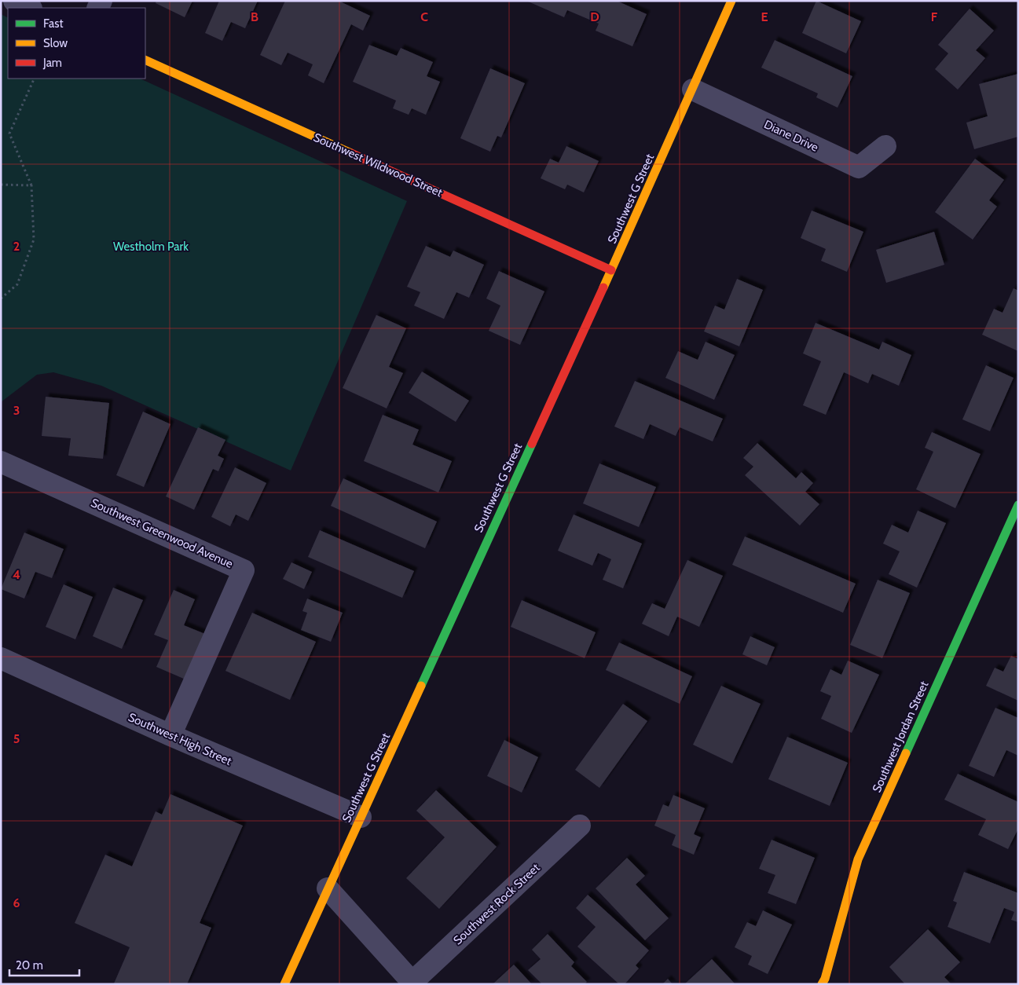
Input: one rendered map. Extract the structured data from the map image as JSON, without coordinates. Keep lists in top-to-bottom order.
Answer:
{
  "streets": {
    "main road": ["Southwest Wildwood Street", "Southwest G Street", "Southwest Jordan Street"],
    "street": [
      "Diane Drive",
      "Southwest Greenwood Avenue",
      "Southwest High Street",
      "Southwest Rock Street"
    ]
  },
  "crossings": [
    ["Diane Drive", "Southwest G Street"],
    ["Southwest Wildwood Street", "Southwest G Street"],
    ["Southwest G Street", "Southwest High Street"],
    ["Southwest Greenwood Avenue", "Southwest High Street"]
  ],
  "parks": ["Westholm Park"],
  "legend": ["Fast", "Slow", "Jam"],
  "scale_bar": "20 m",
  "grid": {
    "columns": [
      "B",
      "C",
      "D",
      "E",
      "F"
    ],
    "rows": [
      "2",
      "3",
      "4",
      "5",
      "6"
    ]
  }
}
